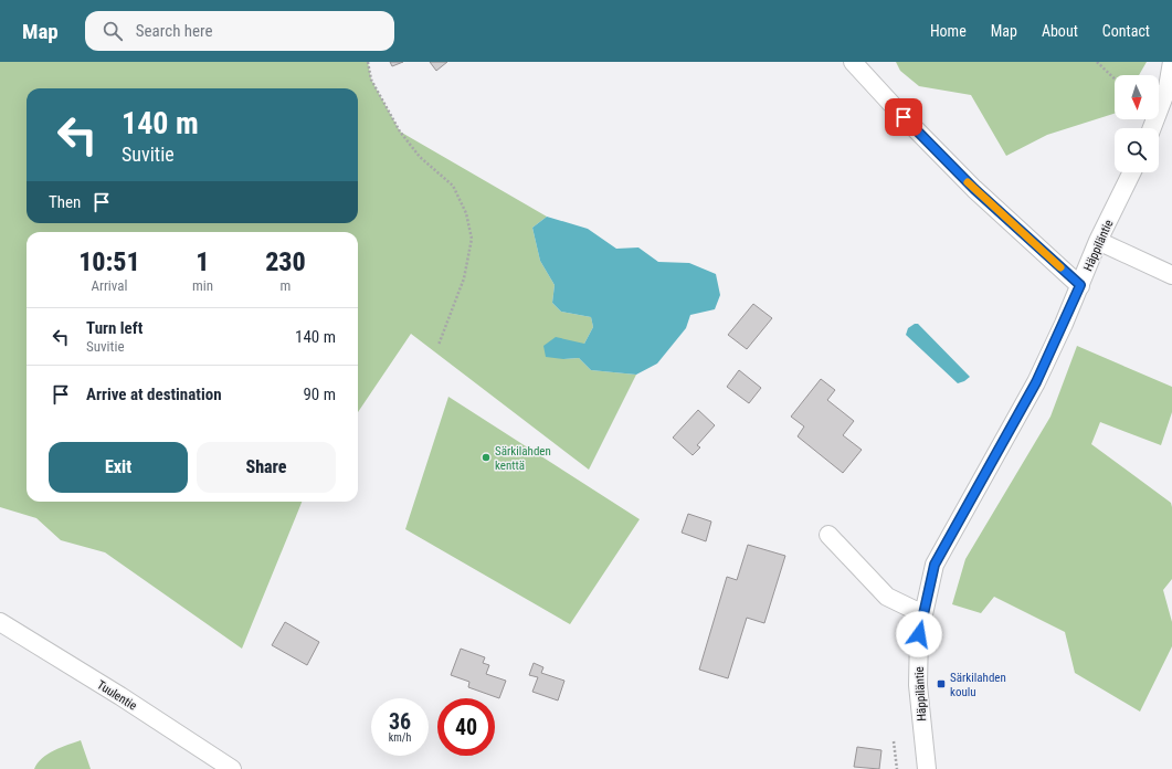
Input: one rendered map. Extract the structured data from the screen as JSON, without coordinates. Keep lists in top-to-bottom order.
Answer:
{
  "streets": {
    "street": ["Häppiläntie", "Tuulentie"]
  },
  "places": {
    "other": ["Särkilahden kenttä"],
    "transit": ["Särkilahden koulu"]
  },
  "north": "bottom",
  "page": {
    "header": "Map",
    "search": "Search here",
    "nav": [
      "Home",
      "Map",
      "About",
      "Contact"
    ],
    "turn": ["140 m", "Suvitie"],
    "then": "Then",
    "eta": [
      "10:51",
      "Arrival",
      "1",
      "min",
      "230",
      "m"
    ],
    "list": [
      {
        "name": "Turn left",
        "note": "Suvitie",
        "value": "140 m"
      },
      {
        "name": "Arrive at destination",
        "value": "90 m"
      }
    ],
    "buttons": ["Exit", "Share"],
    "speed": "36 km/h",
    "limit": "40"
  }
}
